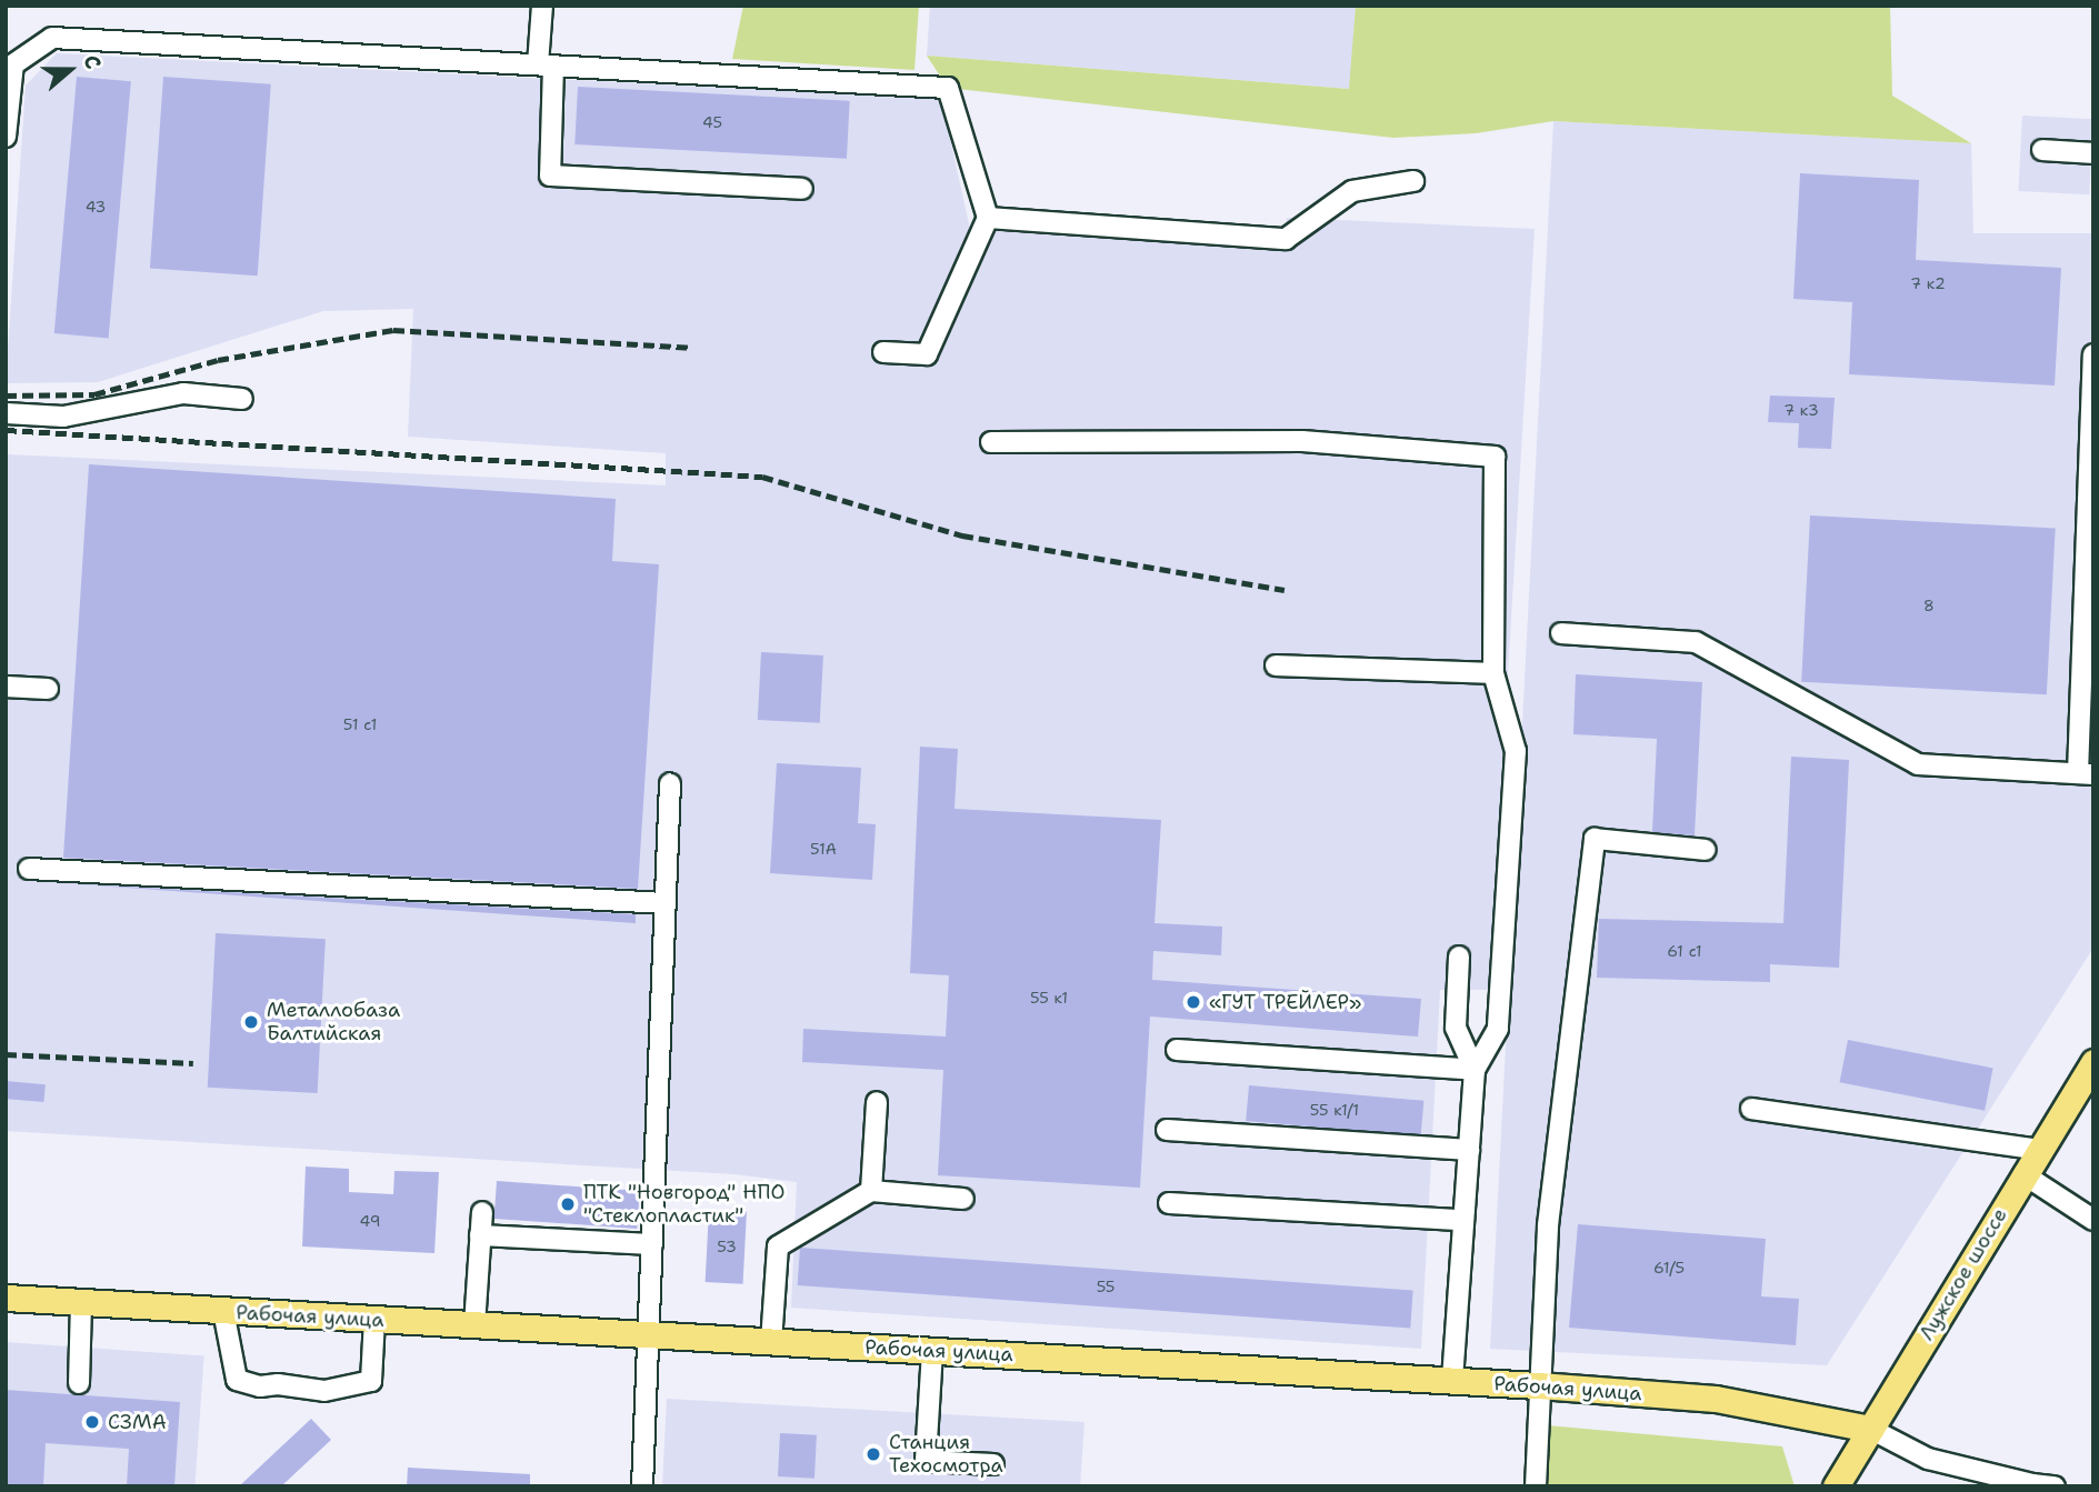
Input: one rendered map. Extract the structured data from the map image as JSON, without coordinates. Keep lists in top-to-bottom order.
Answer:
{
  "streets": {
    "main road": ["Лужское шоссе", "Рабочая улица"]
  },
  "crossings": [
    ["Лужское шоссе", "Рабочая улица"]
  ],
  "places": [
    "«ГУТ ТРЕЙЛЕР»",
    "Металлобаза Балтийская",
    "ПТК \"Новгород\" НПО \"Стеклопластик\"",
    "СЗМА",
    "Станция Техосмотра"
  ],
  "house_numbers": [
    "45",
    "43",
    "7 к2",
    "7 к3",
    "8",
    "51 с1",
    "51А",
    "61 с1",
    "55 к1",
    "55 к1/1",
    "49",
    "53",
    "61/5",
    "55"
  ],
  "north": "right"
}
